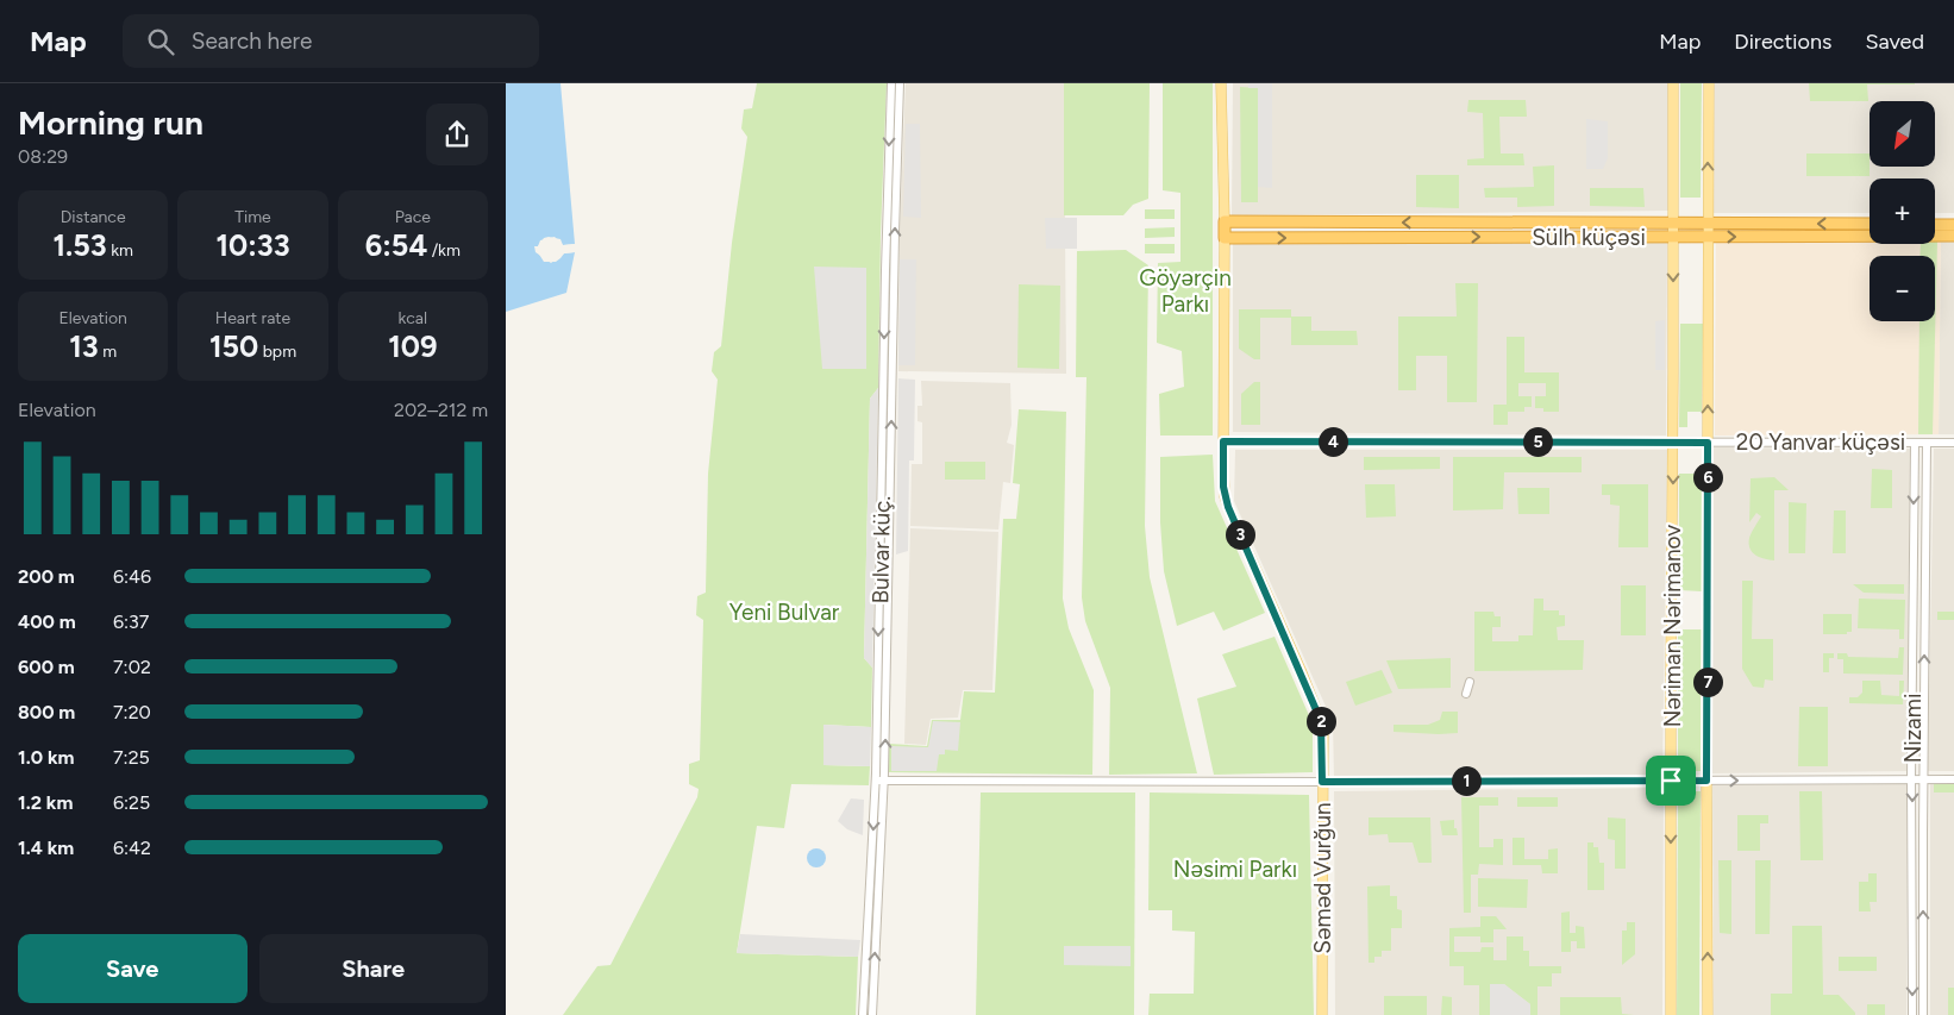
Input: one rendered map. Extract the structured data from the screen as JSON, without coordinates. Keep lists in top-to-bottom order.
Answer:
{
  "streets": {
    "highway": ["Sülh küçəsi", "Səməd Vurğun"],
    "main road": ["Nəriman Nərimanov"],
    "street": ["20 Yanvar küçəsi", "Bulvar küç.", "Nizami"]
  },
  "crossings": [
    ["Sülh küçəsi", "Nəriman Nərimanov"],
    ["Sülh küçəsi", "Səməd Vurğun"],
    ["20 Yanvar küçəsi", "Nəriman Nərimanov"],
    ["20 Yanvar küçəsi", "Nizami"],
    ["20 Yanvar küçəsi", "Səməd Vurğun"]
  ],
  "parks": ["Göyərçin Parkı", "Yeni Bulvar", "Nəsimi Parkı"],
  "north": "bottom left",
  "page": {
    "header": "Map",
    "search": "Search here",
    "nav": ["Map", "Directions", "Saved"],
    "heading": ["Morning run", "08:29"],
    "map_buttons": ["+", "−"],
    "stats": [
      ["Distance", "1.53 km"],
      ["Time", "10:33"],
      ["Pace", "6:54 /km"],
      ["Elevation", "13 m"],
      ["Heart rate", "150 bpm"],
      ["kcal", "109"]
    ],
    "chart": ["Elevation", "202–212 m"],
    "pins": [
      "4",
      "5",
      "6",
      "3",
      "7",
      "2",
      "1"
    ],
    "list": [
      {
        "name": "200 m",
        "note": "6:46"
      },
      {
        "name": "400 m",
        "note": "6:37"
      },
      {
        "name": "600 m",
        "note": "7:02"
      },
      {
        "name": "800 m",
        "note": "7:20"
      },
      {
        "name": "1.0 km",
        "note": "7:25"
      },
      {
        "name": "1.2 km",
        "note": "6:25"
      },
      {
        "name": "1.4 km",
        "note": "6:42"
      }
    ],
    "buttons": ["Save", "Share"]
  }
}
